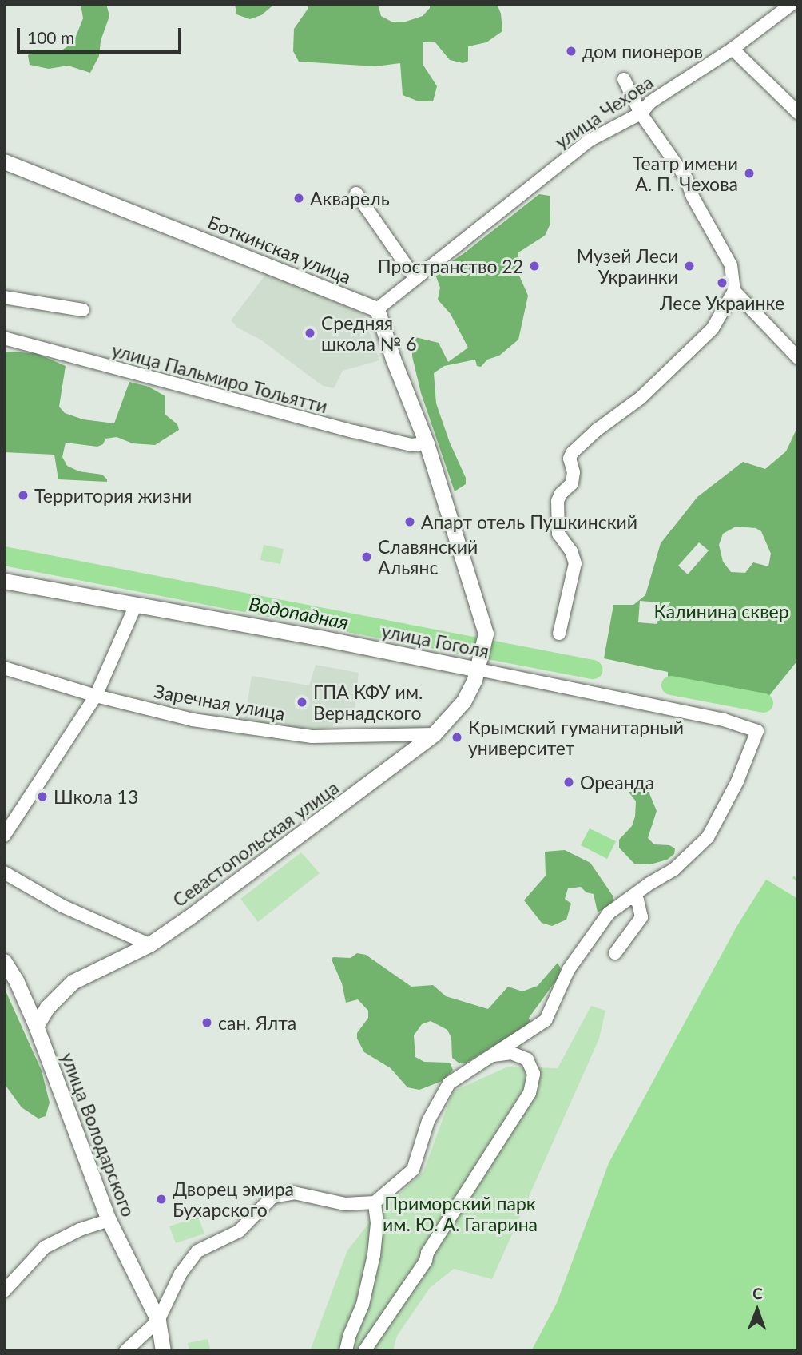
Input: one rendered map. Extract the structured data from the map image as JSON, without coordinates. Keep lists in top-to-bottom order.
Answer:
{
  "streets": {
    "main road": [
      "Боткинская улица",
      "улица Гоголя",
      "Севастопольская улица",
      "улица Володарского"
    ],
    "street": ["улица Чехова", "улица Пальмиро Тольятти", "Заречная улица"]
  },
  "crossings": [
    ["улица Чехова", "Боткинская улица"],
    ["улица Пальмиро Тольятти", "Севастопольская улица"],
    ["улица Гоголя", "Севастопольская улица"],
    ["Заречная улица", "Севастопольская улица"],
    ["Севастопольская улица", "улица Володарского"]
  ],
  "water": ["Водопадная"],
  "parks": ["Калинина сквер", "Приморский парк им. Ю. А. Гагарина"],
  "places": [
    "дом пионеров",
    "Театр имени А. П. Чехова",
    "Акварель",
    "Пространство 22",
    "Музей Леси Украинки",
    "Лесе Украинке",
    "Средняя школа № 6",
    "Территория жизни",
    "Апарт отель Пушкинский",
    "Славянский Альянс",
    "ГПА КФУ им. Вернадского",
    "Крымский гуманитарный университет",
    "Ореанда",
    "Школа 13",
    "сан. Ялта",
    "Дворец эмира Бухарского"
  ],
  "scale_bar": "100 m",
  "north": "top"
}
